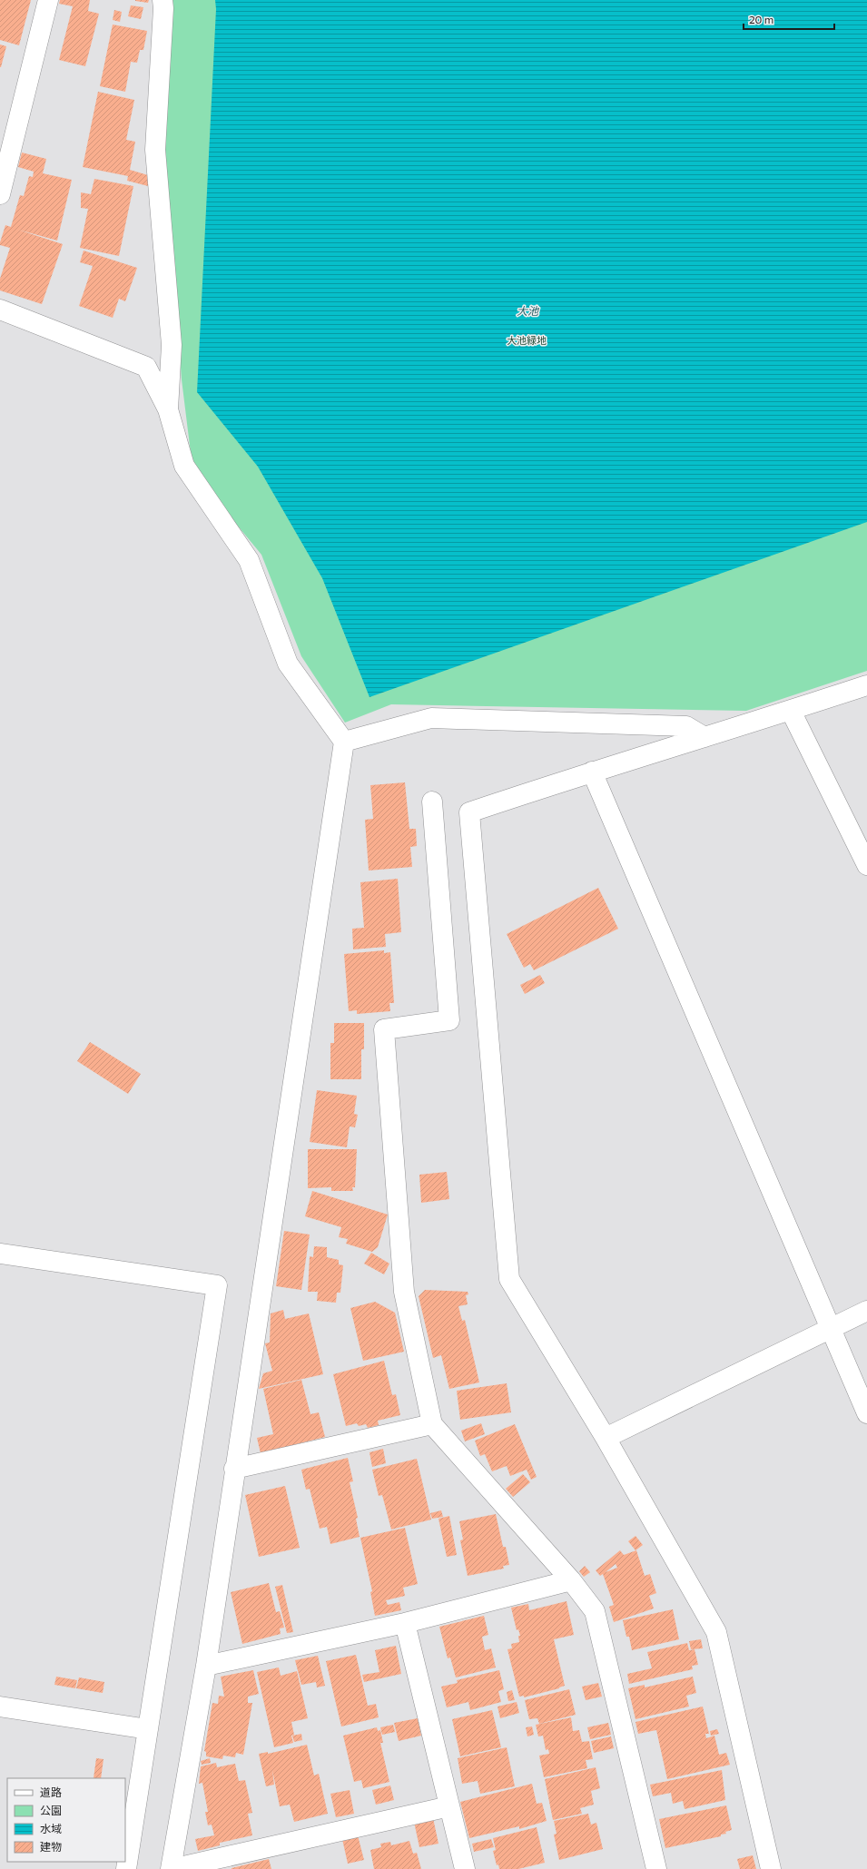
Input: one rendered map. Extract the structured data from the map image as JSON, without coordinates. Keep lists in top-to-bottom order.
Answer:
{
  "water": ["大池"],
  "parks": ["大池緑地"],
  "legend": [
    "道路",
    "公園",
    "水域",
    "建物"
  ],
  "scale_bar": "20 m"
}
